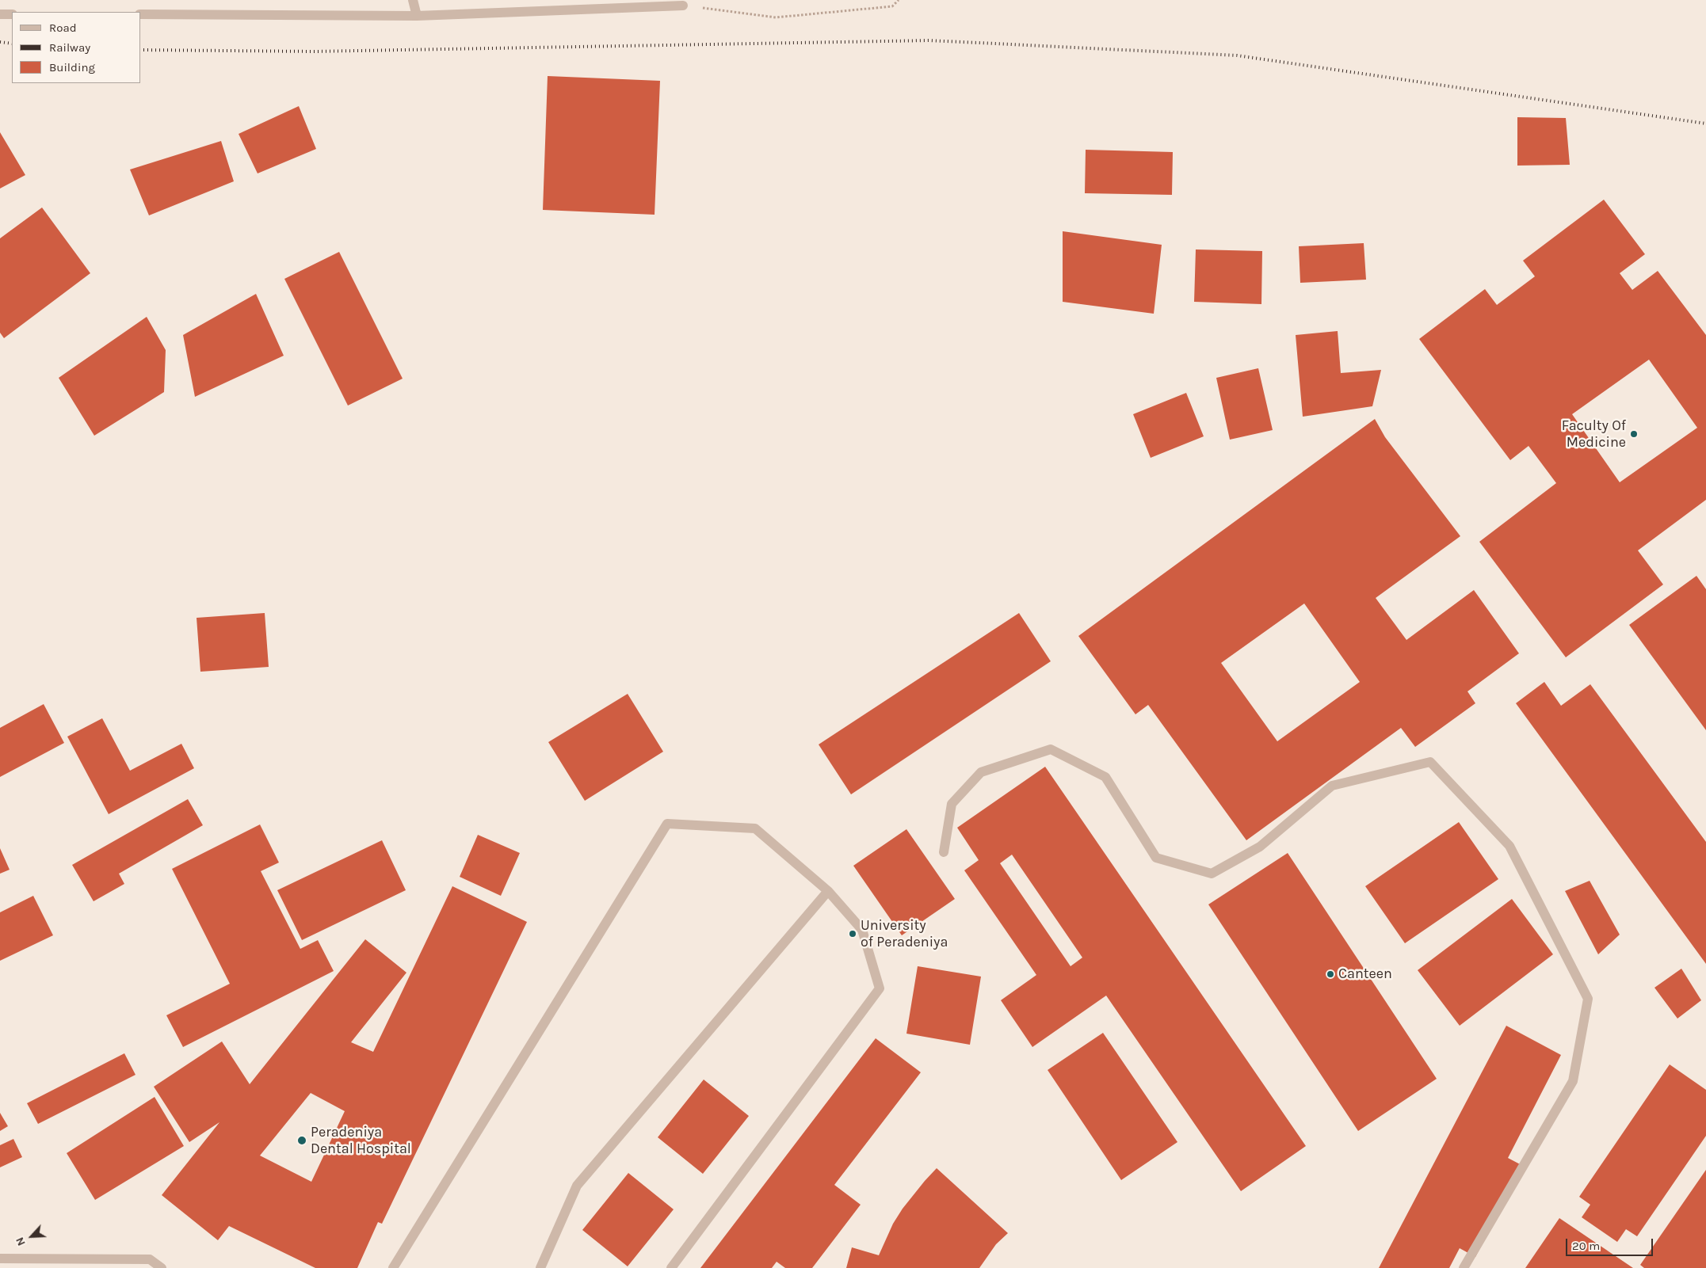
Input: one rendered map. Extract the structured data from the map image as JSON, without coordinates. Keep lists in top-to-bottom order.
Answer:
{
  "places": [
    "Faculty Of Medicine",
    "University of Peradeniya",
    "Canteen",
    "Peradeniya Dental Hospital"
  ],
  "legend": ["Road", "Railway", "Building"],
  "scale_bar": "20 m",
  "north": "bottom left"
}
